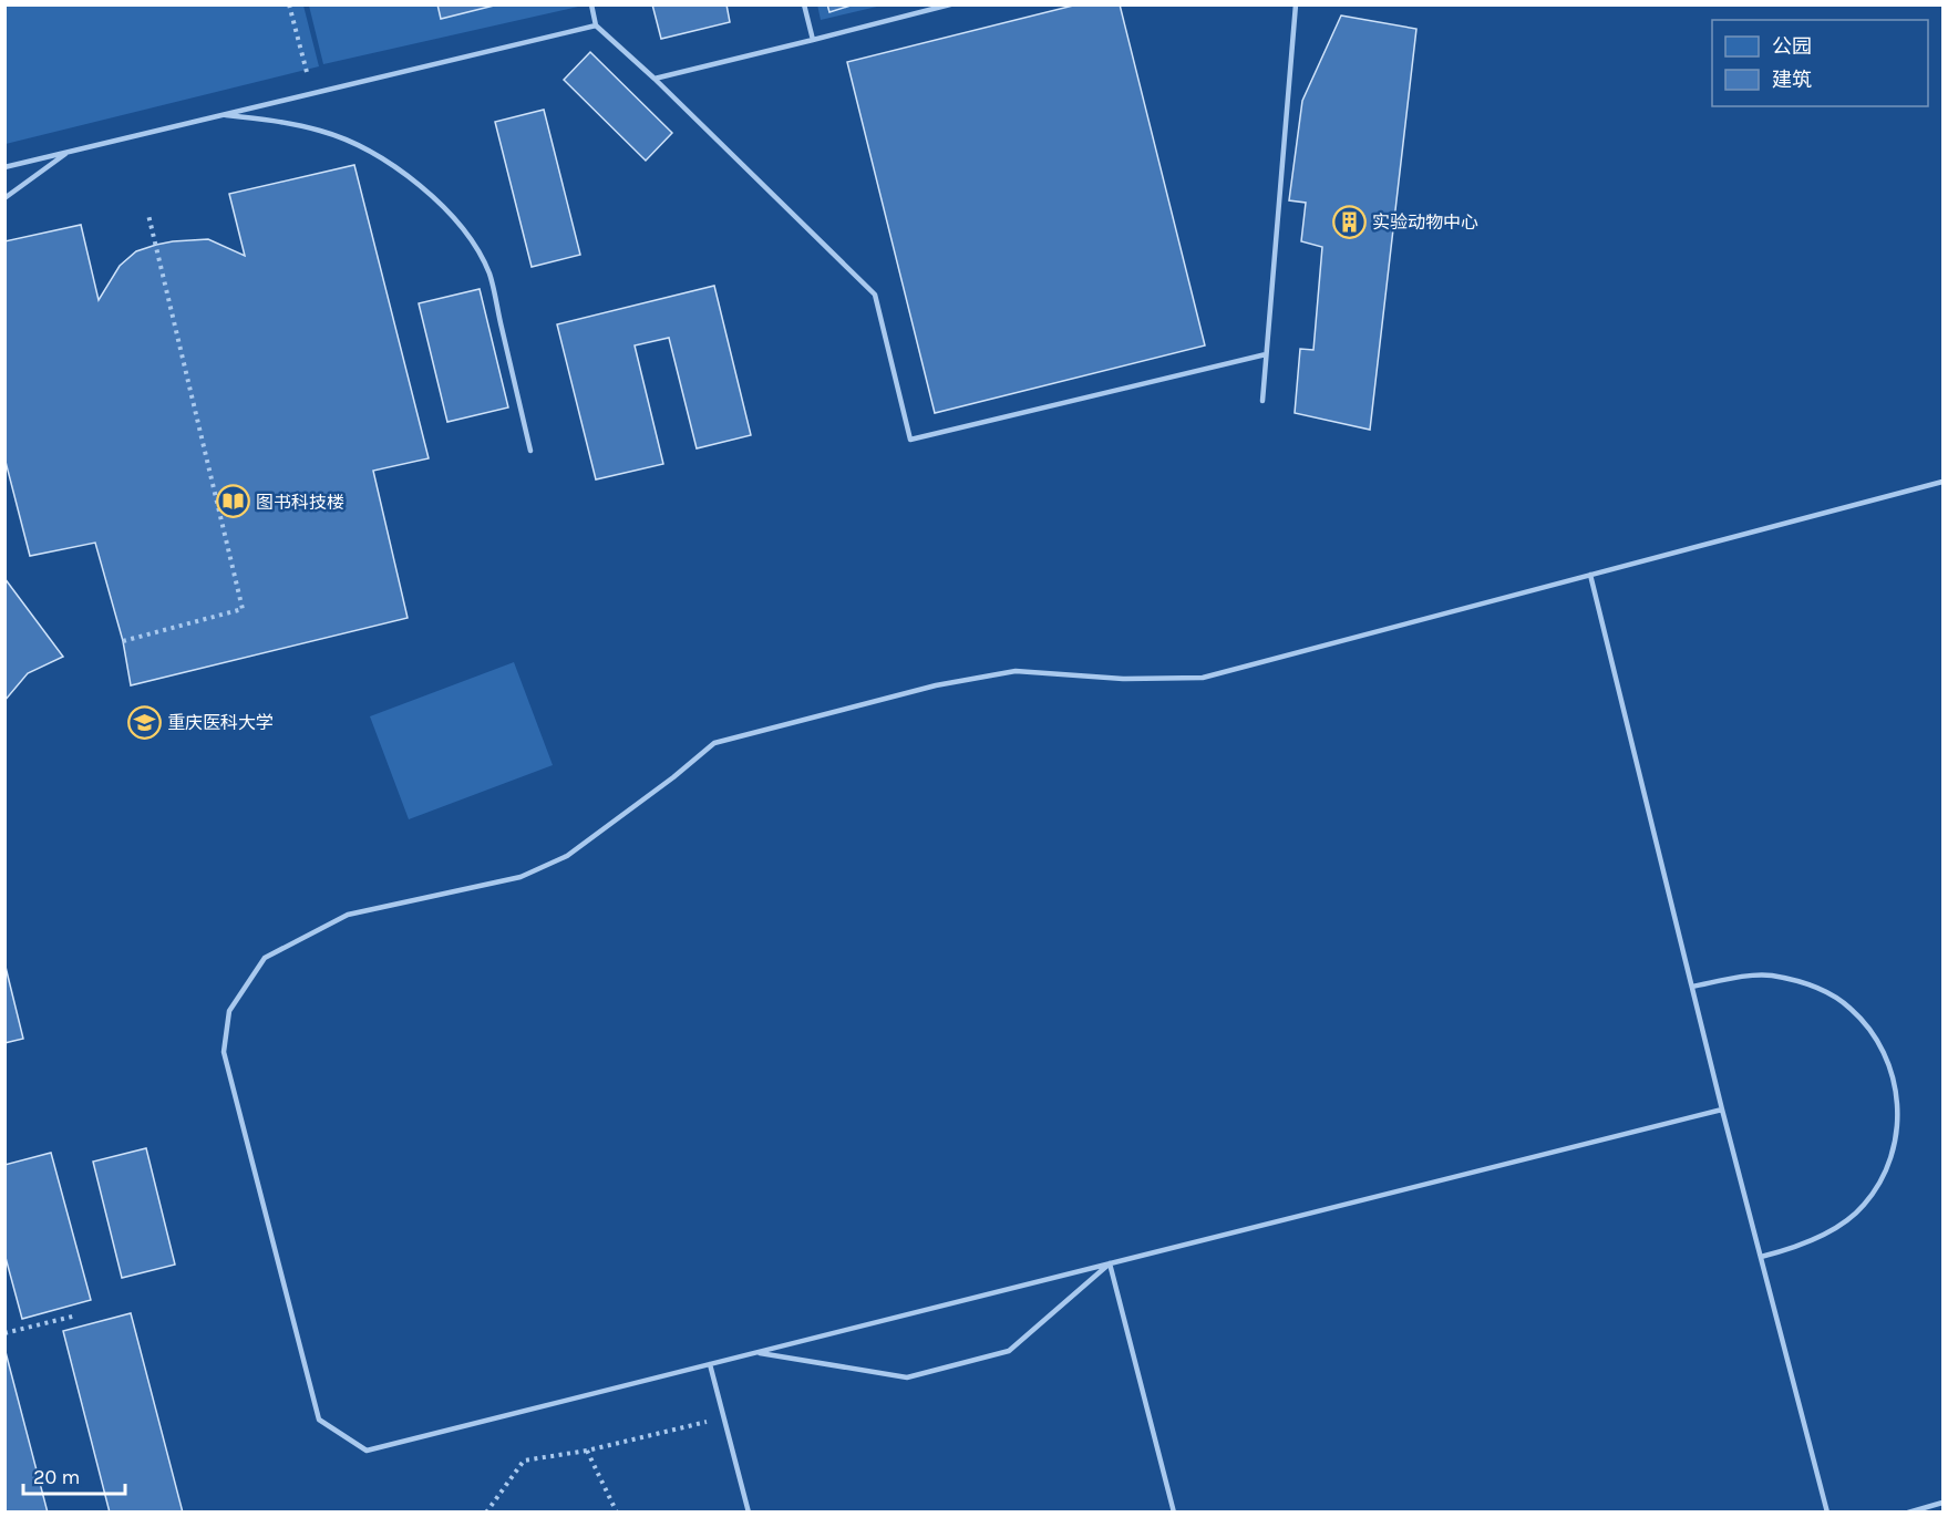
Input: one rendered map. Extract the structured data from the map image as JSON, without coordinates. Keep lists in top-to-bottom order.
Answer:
{
  "places": {
    "building": ["实验动物中心"],
    "library": ["图书科技楼"],
    "school or university": ["重庆医科大学"]
  },
  "legend": ["公园", "建筑"],
  "scale_bar": "20 m"
}
